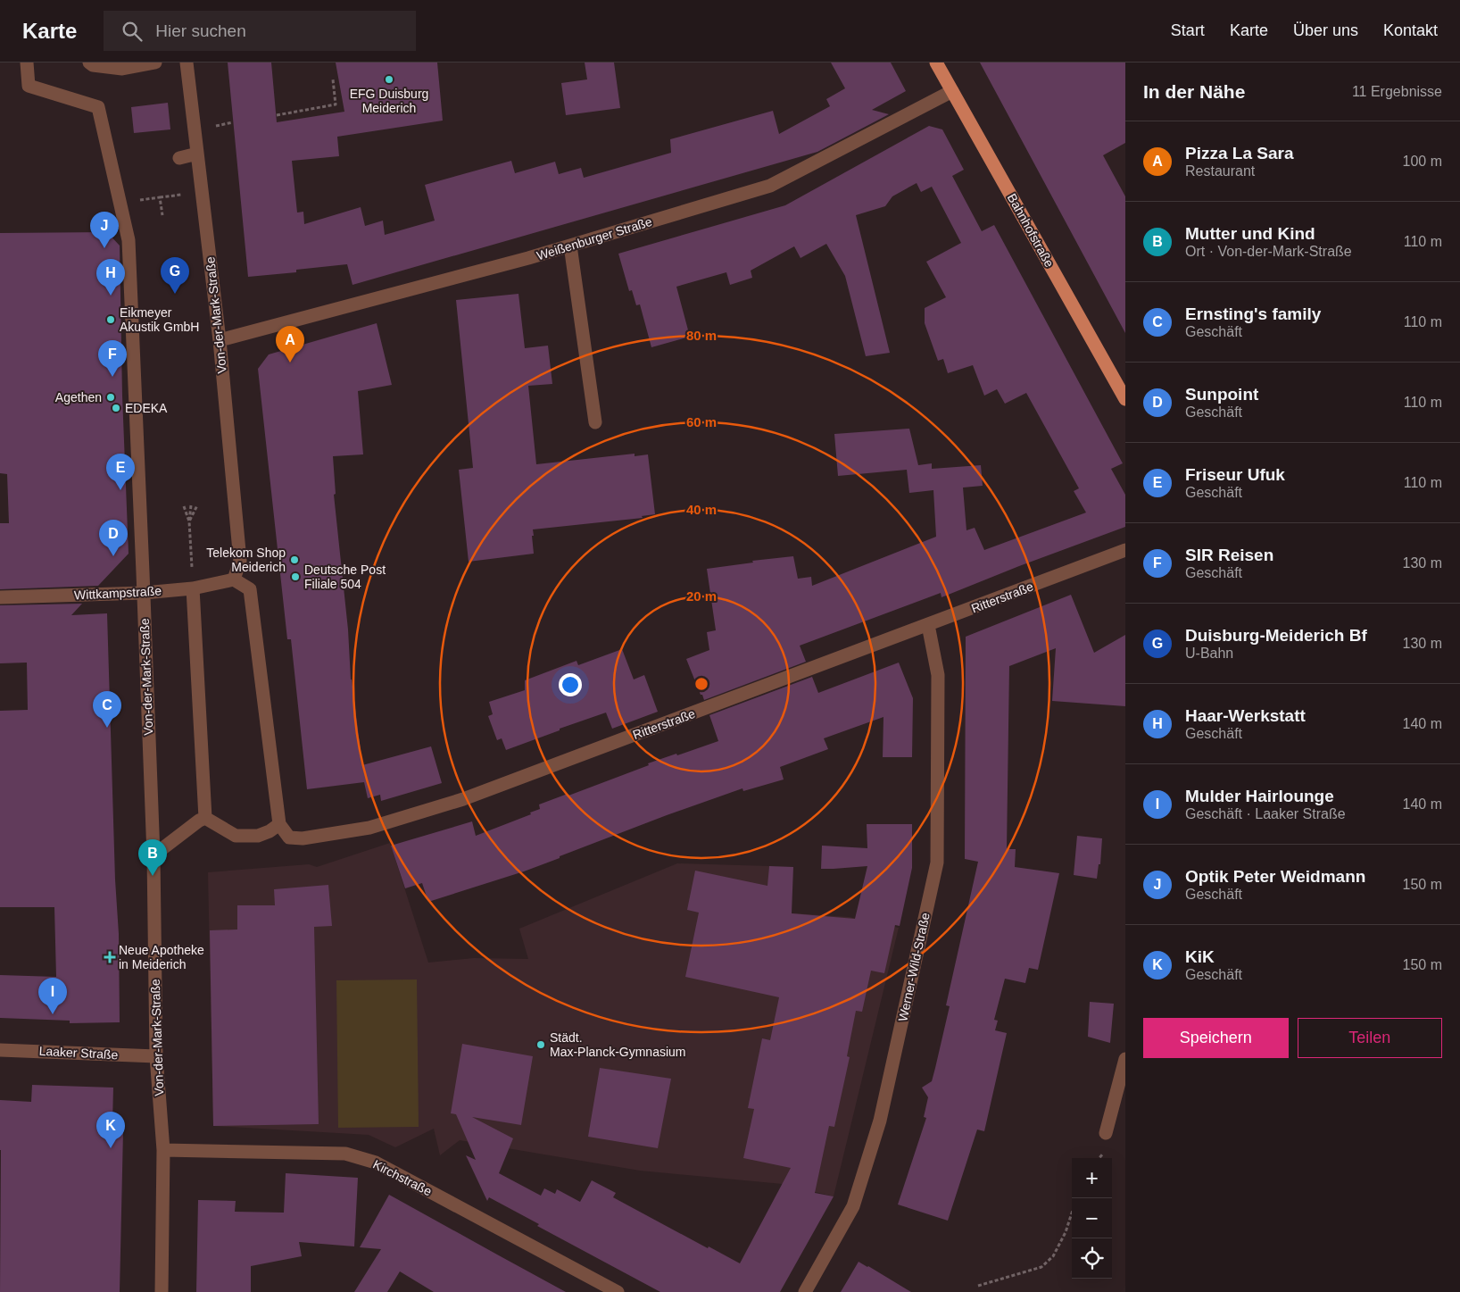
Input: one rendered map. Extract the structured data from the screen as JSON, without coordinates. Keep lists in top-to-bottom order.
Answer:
{
  "streets": {
    "main road": ["Bahnhofstraße"],
    "street": [
      "Weißenburger Straße",
      "Von-der-Mark-Straße",
      "Wittkampstraße",
      "Ritterstraße",
      "Werner-Wild-Straße",
      "Laaker Straße",
      "Kirchstraße"
    ]
  },
  "crossings": [
    ["Bahnhofstraße", "Weißenburger Straße"],
    ["Weißenburger Straße", "Von-der-Mark-Straße"],
    ["Von-der-Mark-Straße", "Wittkampstraße"],
    ["Von-der-Mark-Straße", "Laaker Straße"],
    ["Von-der-Mark-Straße", "Kirchstraße"],
    ["Ritterstraße", "Werner-Wild-Straße"]
  ],
  "places": {
    "other": [
      "EFG Duisburg Meiderich",
      "Eikmeyer Akustik GmbH",
      "Agethen",
      "EDEKA",
      "Telekom Shop Meiderich",
      "Deutsche Post Filiale 504",
      "Städt. Max-Planck-Gymnasium"
    ],
    "health": ["Neue Apotheke in Meiderich"]
  },
  "page": {
    "header": "Karte",
    "search": "Hier suchen",
    "nav": [
      "Start",
      "Karte",
      "Über uns",
      "Kontakt"
    ],
    "heading": ["In der Nähe", "11 Ergebnisse"],
    "list": [
      {
        "mark": "A",
        "name": "Pizza La Sara",
        "note": "Restaurant",
        "value": "100 m"
      },
      {
        "mark": "B",
        "name": "Mutter und Kind",
        "note": "Ort · Von-der-Mark-Straße",
        "value": "110 m"
      },
      {
        "mark": "C",
        "name": "Ernsting's family",
        "note": "Geschäft",
        "value": "110 m"
      },
      {
        "mark": "D",
        "name": "Sunpoint",
        "note": "Geschäft",
        "value": "110 m"
      },
      {
        "mark": "E",
        "name": "Friseur Ufuk",
        "note": "Geschäft",
        "value": "110 m"
      },
      {
        "mark": "F",
        "name": "SIR Reisen",
        "note": "Geschäft",
        "value": "130 m"
      },
      {
        "mark": "G",
        "name": "Duisburg-Meiderich Bf",
        "note": "U-Bahn",
        "value": "130 m"
      },
      {
        "mark": "H",
        "name": "Haar-Werkstatt",
        "note": "Geschäft",
        "value": "140 m"
      },
      {
        "mark": "I",
        "name": "Mulder Hairlounge",
        "note": "Geschäft · Laaker Straße",
        "value": "140 m"
      },
      {
        "mark": "J",
        "name": "Optik Peter Weidmann",
        "note": "Geschäft",
        "value": "150 m"
      },
      {
        "mark": "K",
        "name": "KiK",
        "note": "Geschäft",
        "value": "150 m"
      }
    ],
    "pins": [
      "J",
      "G",
      "H",
      "A",
      "F",
      "E",
      "D",
      "C",
      "B",
      "I",
      "K"
    ],
    "buttons": ["Speichern", "Teilen"],
    "map_buttons": ["+", "−"]
  },
  "rings": [
    "80 m",
    "60 m",
    "40 m",
    "20 m"
  ]
}
